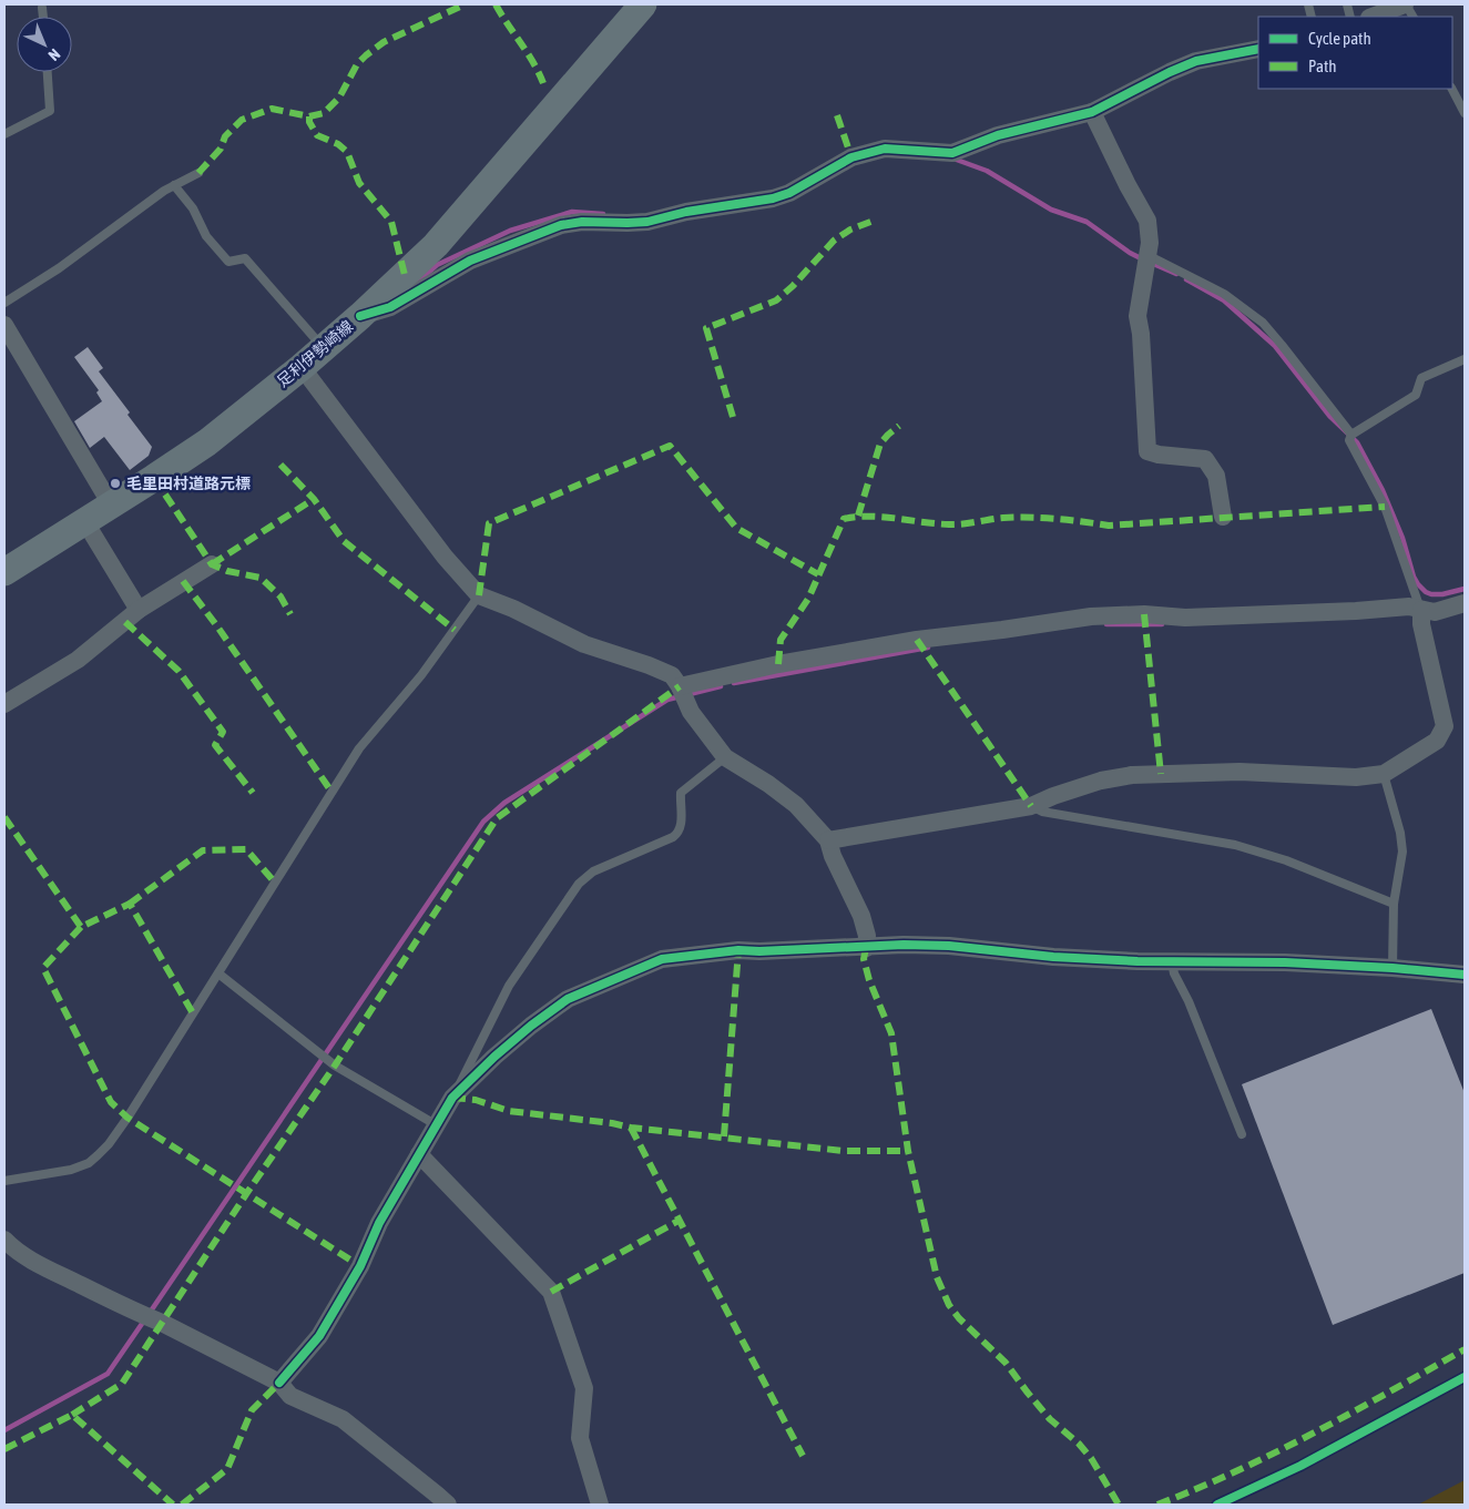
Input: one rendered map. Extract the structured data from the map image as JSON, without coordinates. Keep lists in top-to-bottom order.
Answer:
{
  "streets": {
    "main road": ["足利伊勢崎線"]
  },
  "places": ["毛里田村道路元標"],
  "legend": ["Cycle path", "Path"],
  "north": "bottom right"
}
